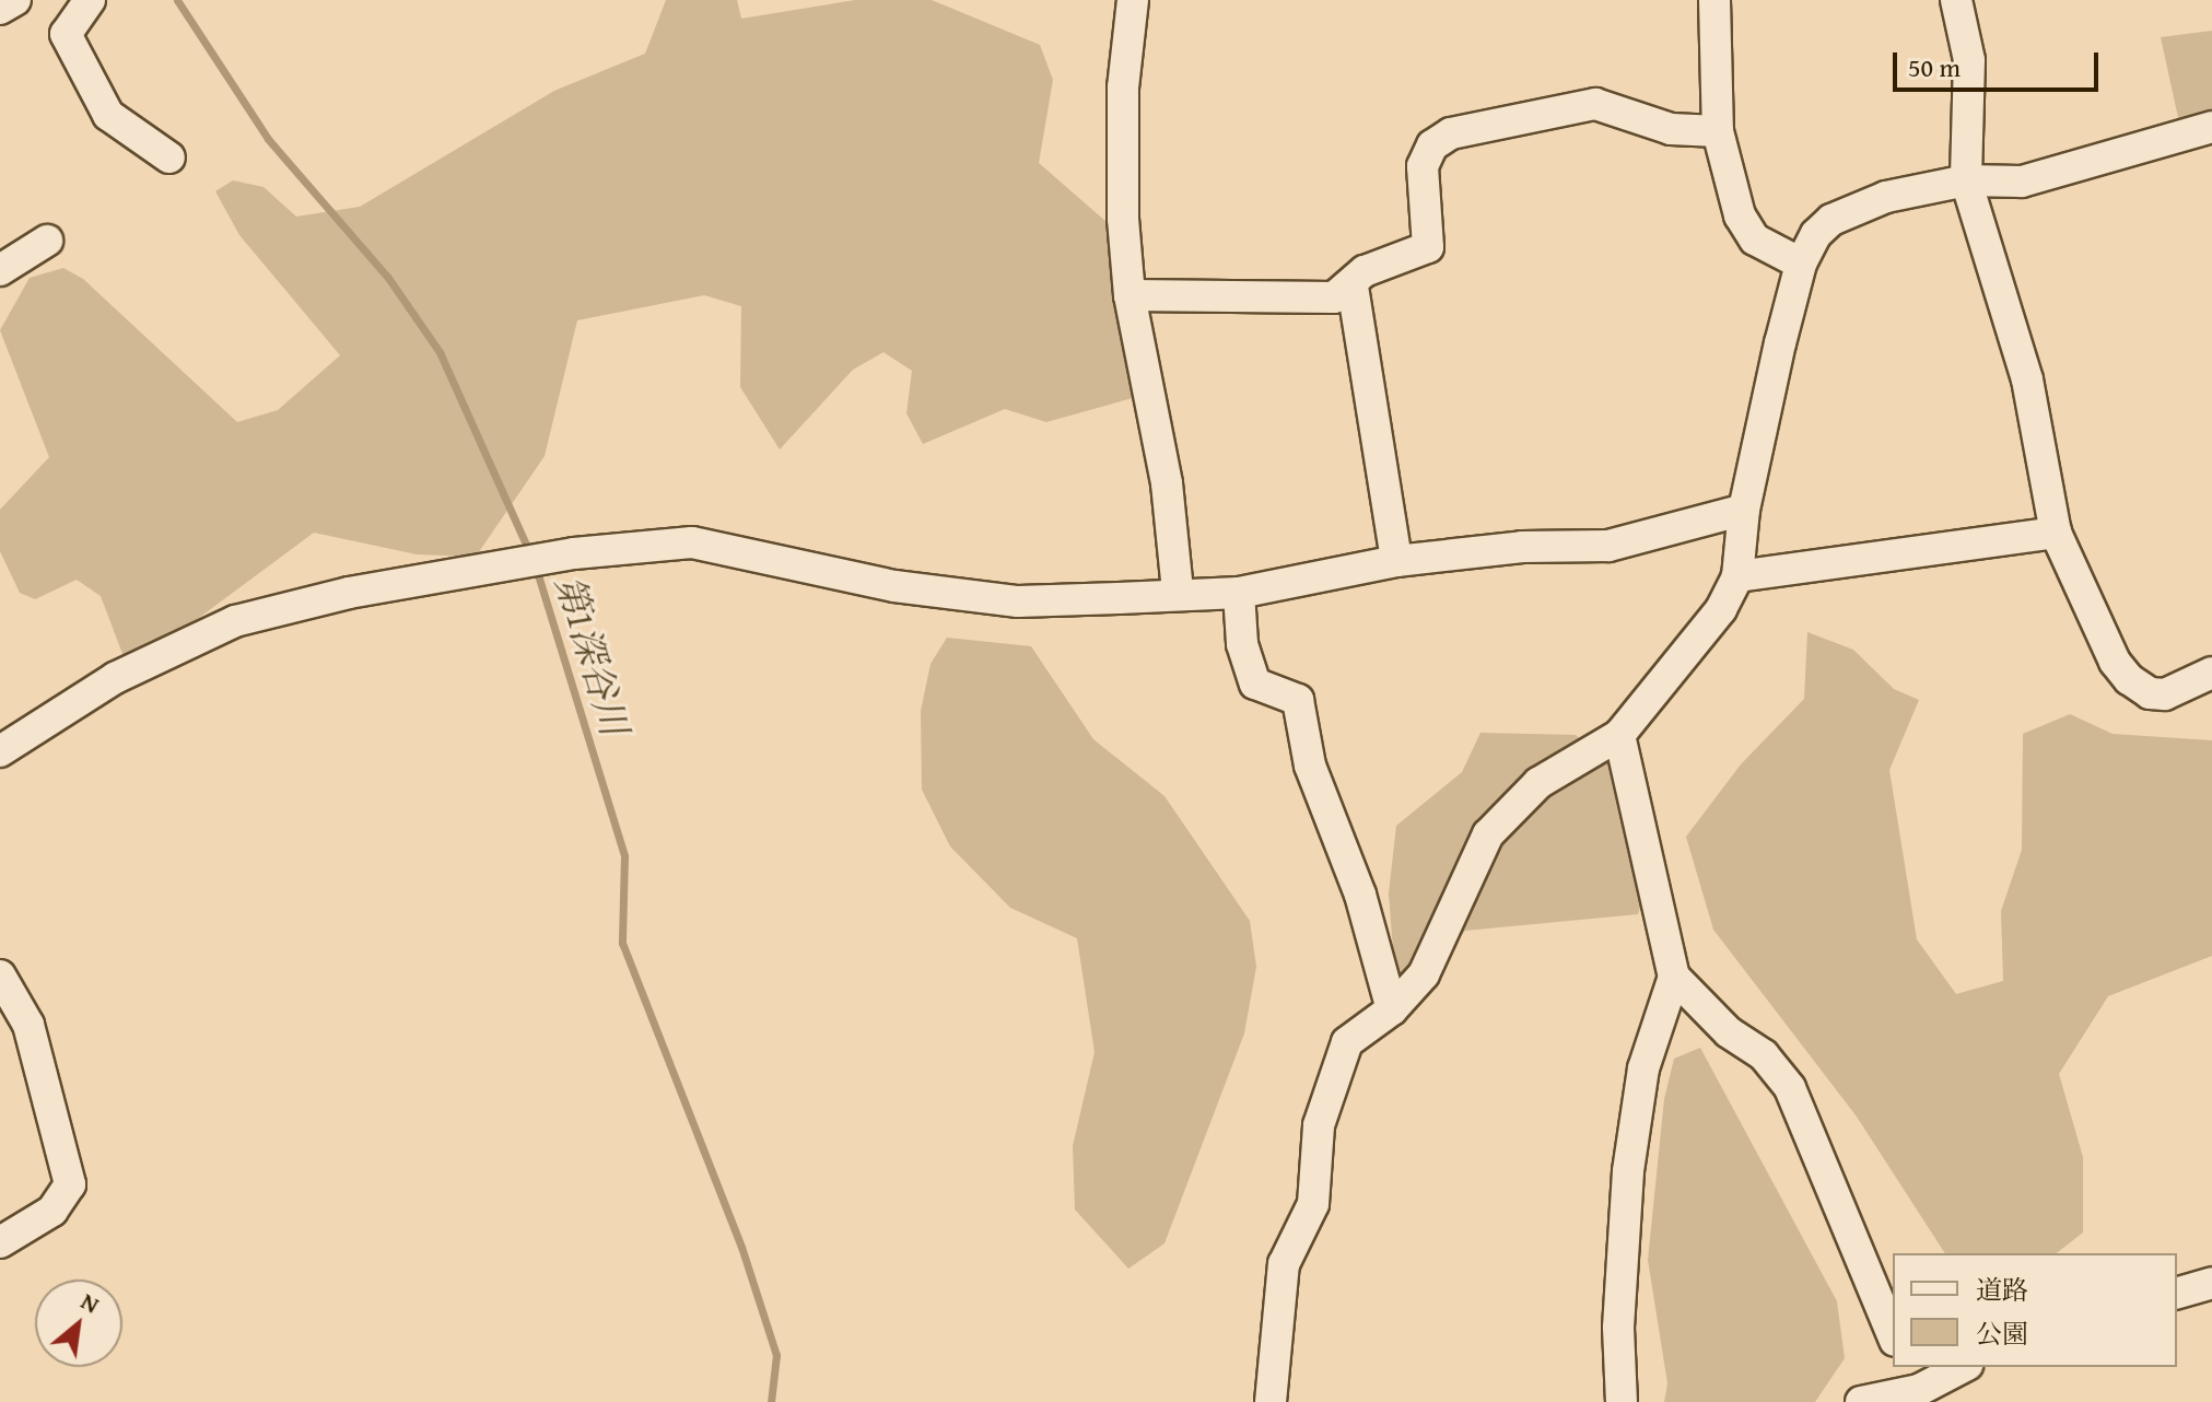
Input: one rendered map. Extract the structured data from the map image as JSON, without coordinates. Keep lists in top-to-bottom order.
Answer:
{
  "water": ["第1深谷川"],
  "legend": ["道路", "公園"],
  "scale_bar": "50 m",
  "north": "top right"
}
